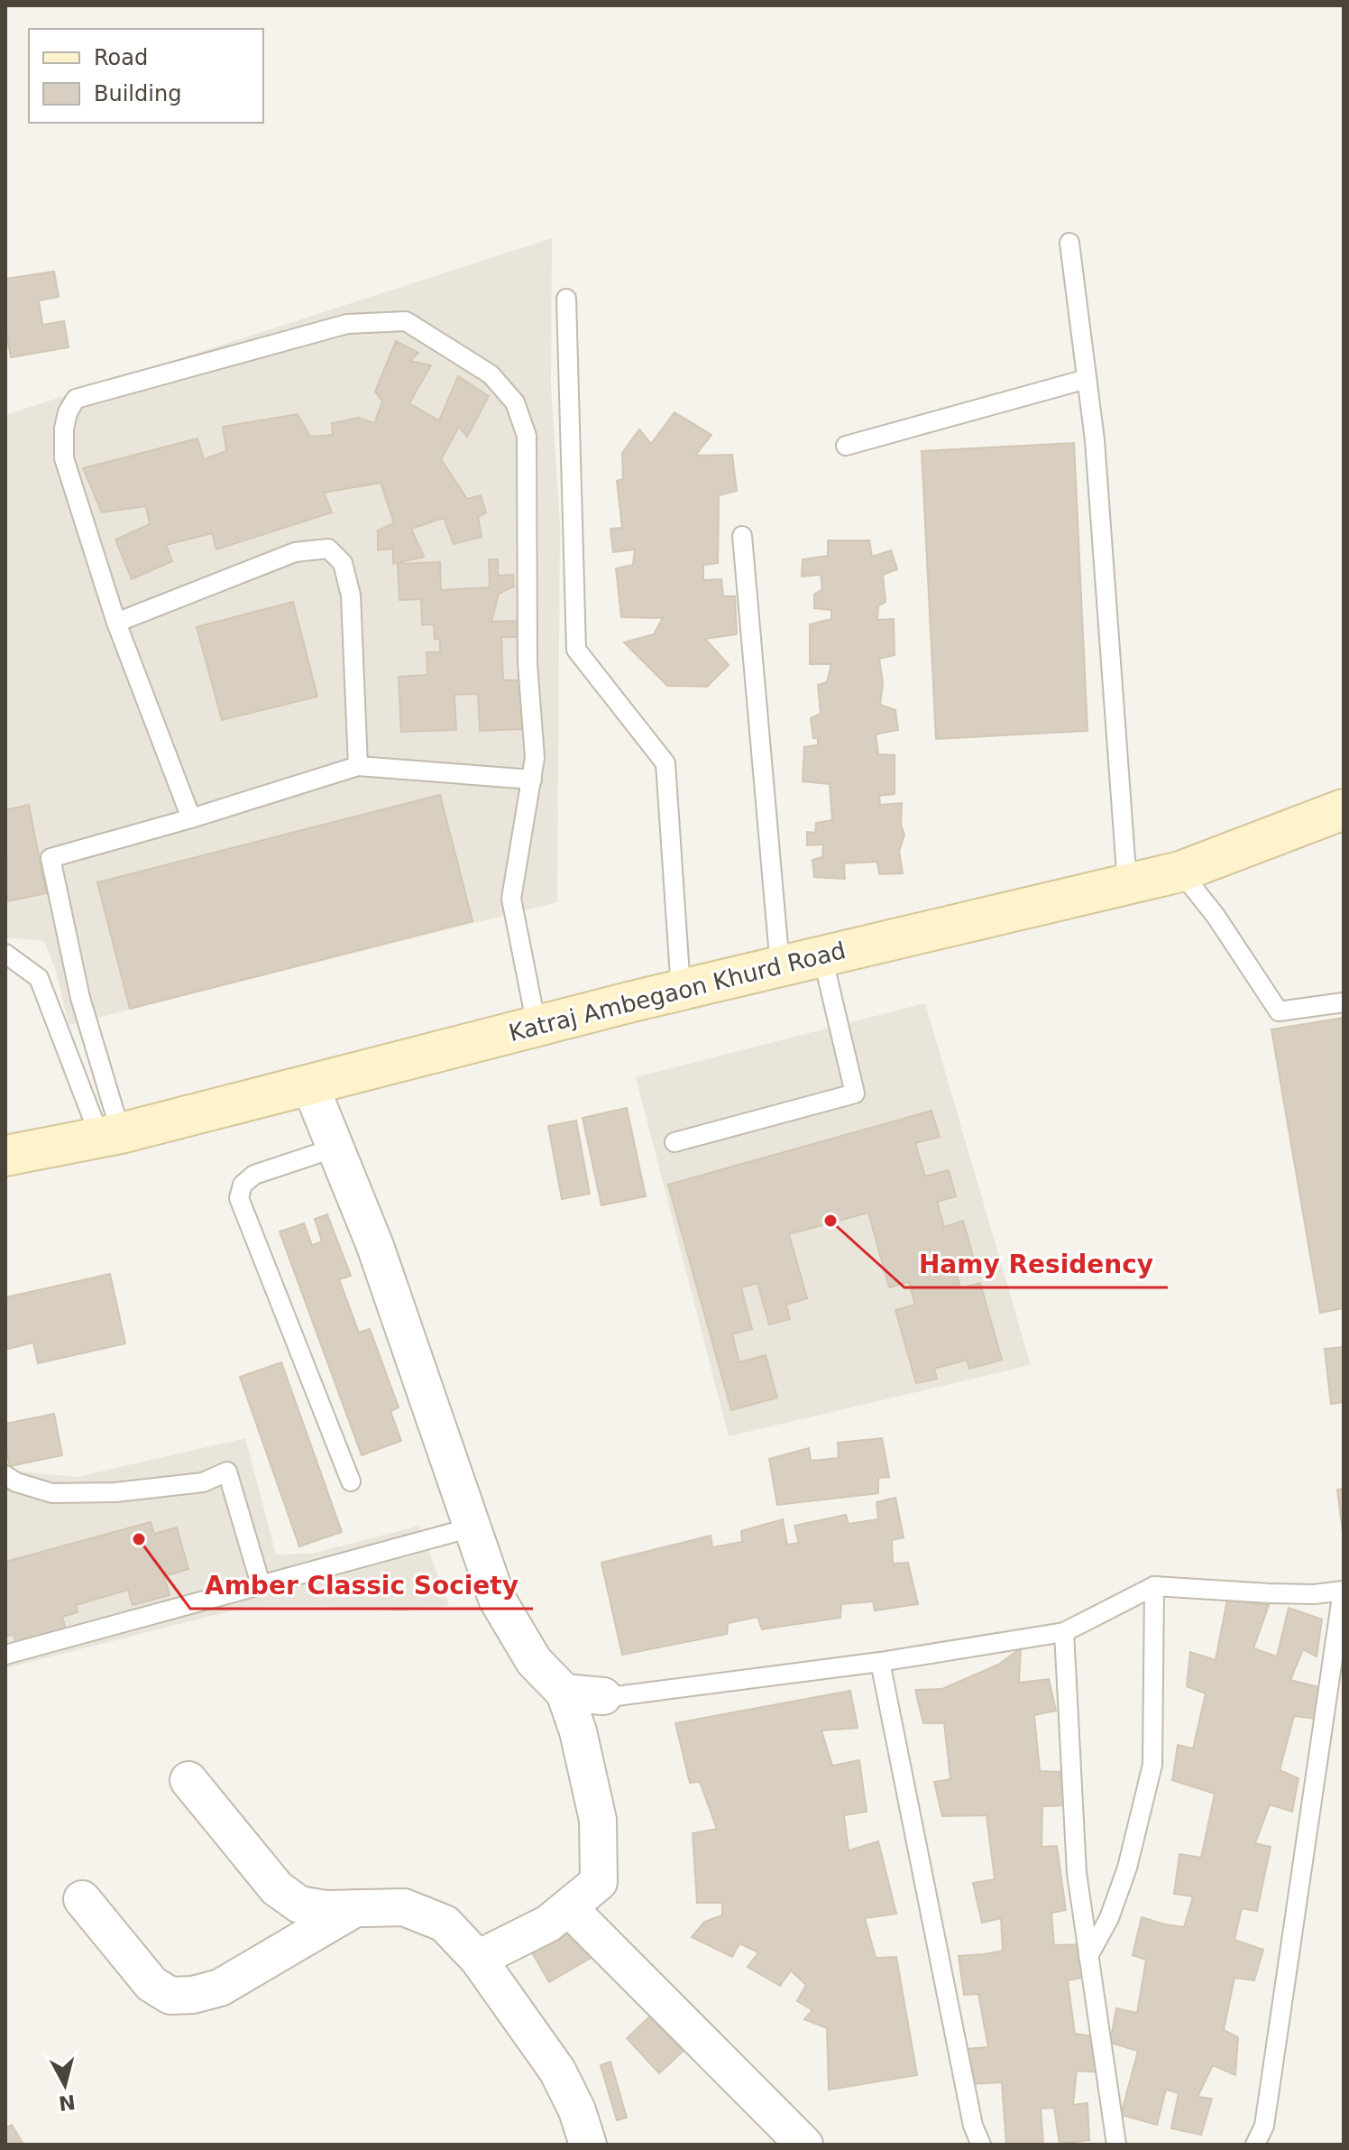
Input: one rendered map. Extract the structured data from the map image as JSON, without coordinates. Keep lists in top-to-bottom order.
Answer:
{
  "streets": {
    "street": ["Katraj Ambegaon Khurd Road"]
  },
  "places": ["Hamy Residency", "Amber Classic Society"],
  "legend": ["Road", "Building"],
  "north": "bottom"
}
